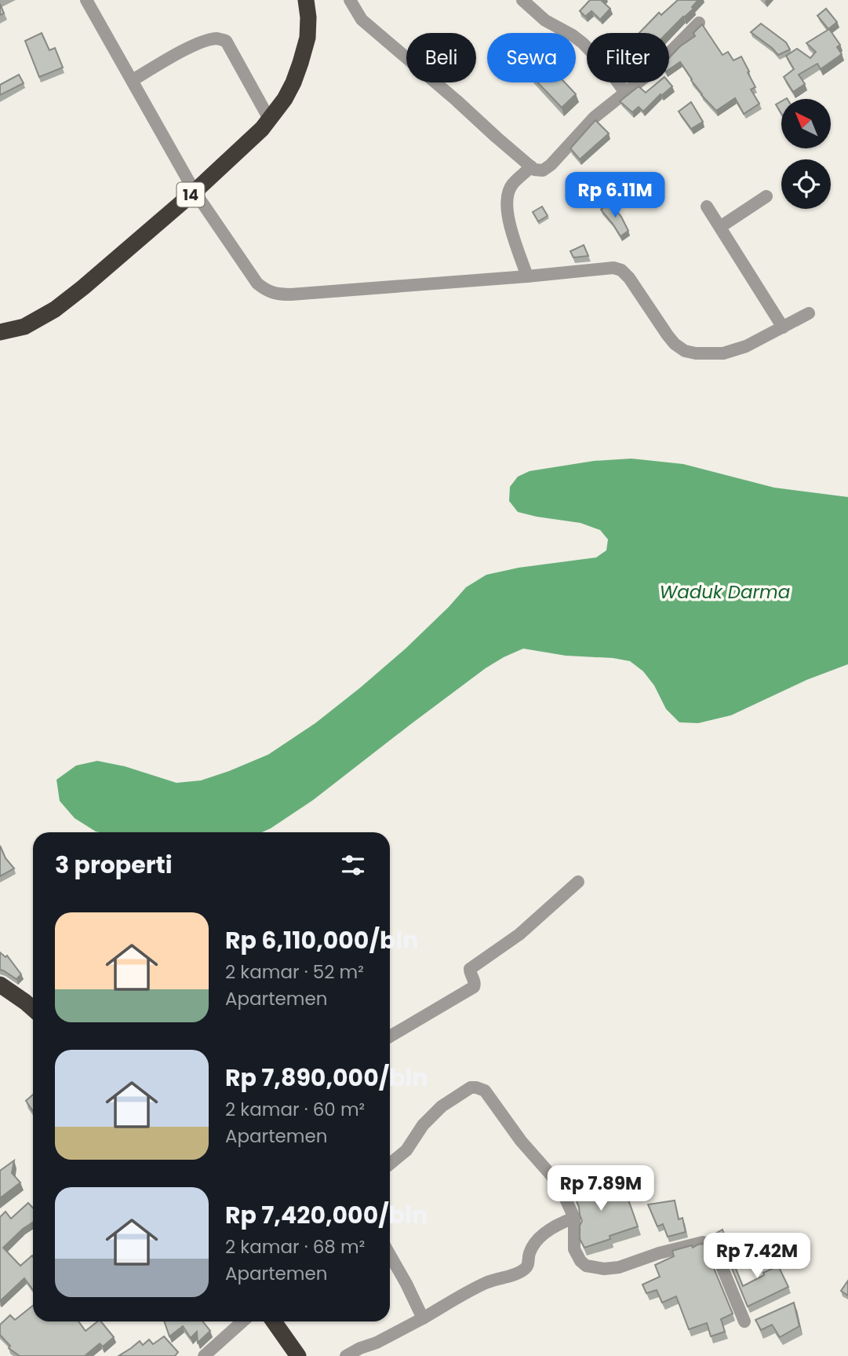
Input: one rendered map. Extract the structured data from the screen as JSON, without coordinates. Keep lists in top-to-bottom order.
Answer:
{
  "streets": {
    "highway": ["14"]
  },
  "water": ["Waduk Darma"],
  "north": "top left",
  "page": {
    "chip": ["Beli", "Sewa", "Filter"],
    "price": ["Rp 6.11M", "Rp 7.89M", "Rp 7.42M"],
    "heading": "3 properti",
    "list": [
      {
        "name": "Rp 6,110,000/bln",
        "note": "2 kamar · 52 m² · Apartemen"
      },
      {
        "name": "Rp 7,890,000/bln",
        "note": "2 kamar · 60 m² · Apartemen"
      },
      {
        "name": "Rp 7,420,000/bln",
        "note": "2 kamar · 68 m² · Apartemen"
      }
    ]
  }
}
